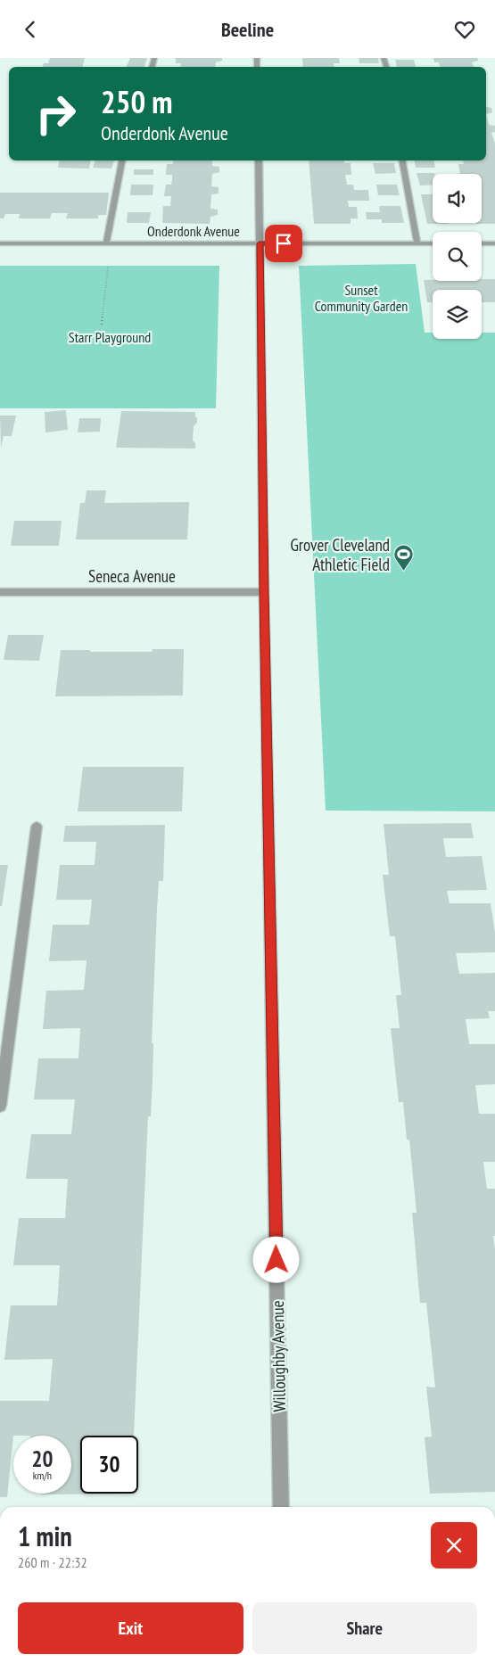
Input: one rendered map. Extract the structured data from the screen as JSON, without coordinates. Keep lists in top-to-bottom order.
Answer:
{
  "streets": {
    "street": ["Onderdonk Avenue", "Seneca Avenue", "Willoughby Avenue"]
  },
  "crossings": [
    ["Onderdonk Avenue", "Willoughby Avenue"],
    ["Seneca Avenue", "Willoughby Avenue"]
  ],
  "parks": ["Sunset Community Garden", "Starr Playground"],
  "places": {
    "sports": ["Grover Cleveland Athletic Field"]
  },
  "page": {
    "header": "Beeline",
    "turn": ["250 m", "Onderdonk Avenue"],
    "speed": "20 km/h",
    "limit": "30",
    "heading": ["1 min", "260 m · 22:32"],
    "buttons": ["Exit", "Share"]
  }
}
